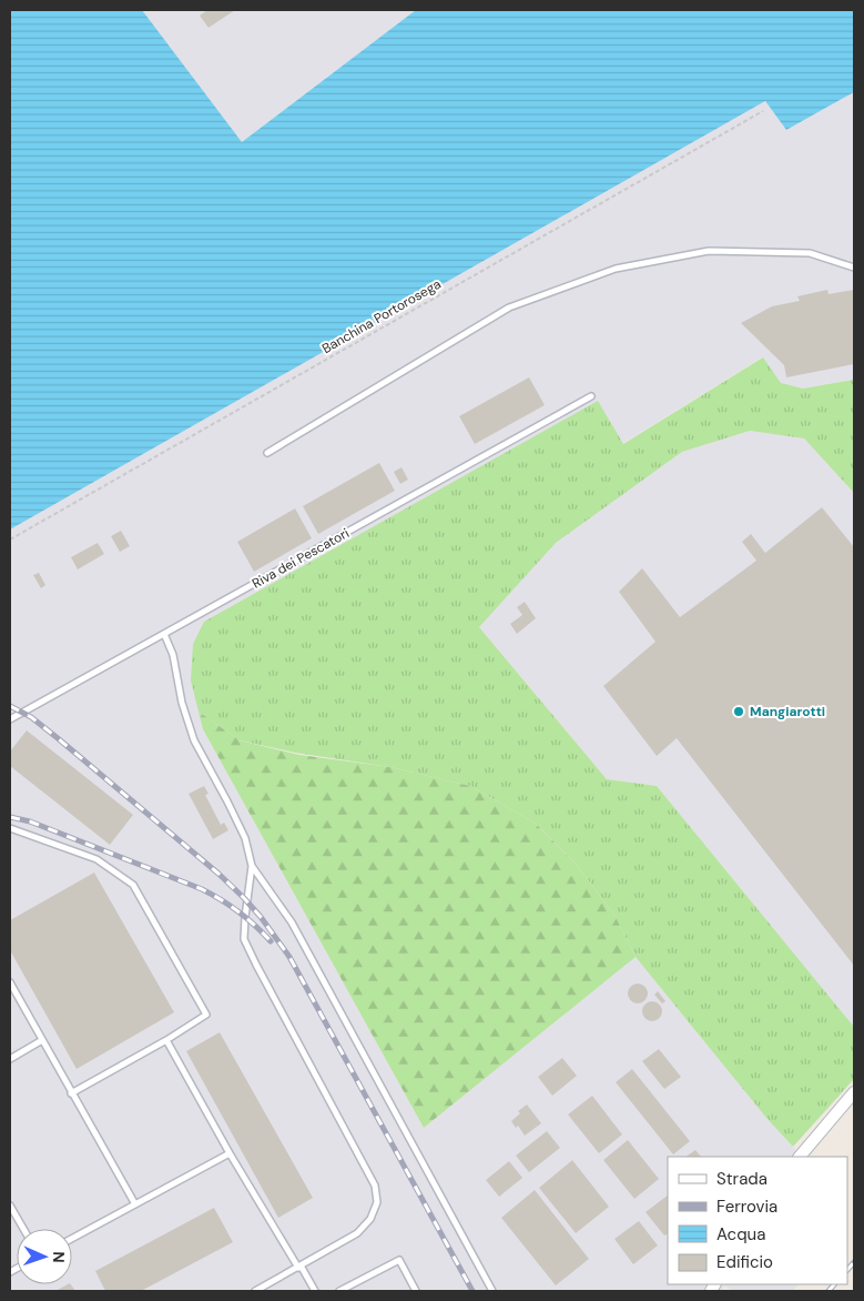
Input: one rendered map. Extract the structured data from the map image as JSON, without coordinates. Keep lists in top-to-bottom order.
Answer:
{
  "streets": {
    "lane": ["Riva dei Pescatori"],
    "path": ["Banchina Portorosega"]
  },
  "places": ["Mangiarotti"],
  "legend": [
    "Strada",
    "Ferrovia",
    "Acqua",
    "Edificio"
  ],
  "north": "right"
}
